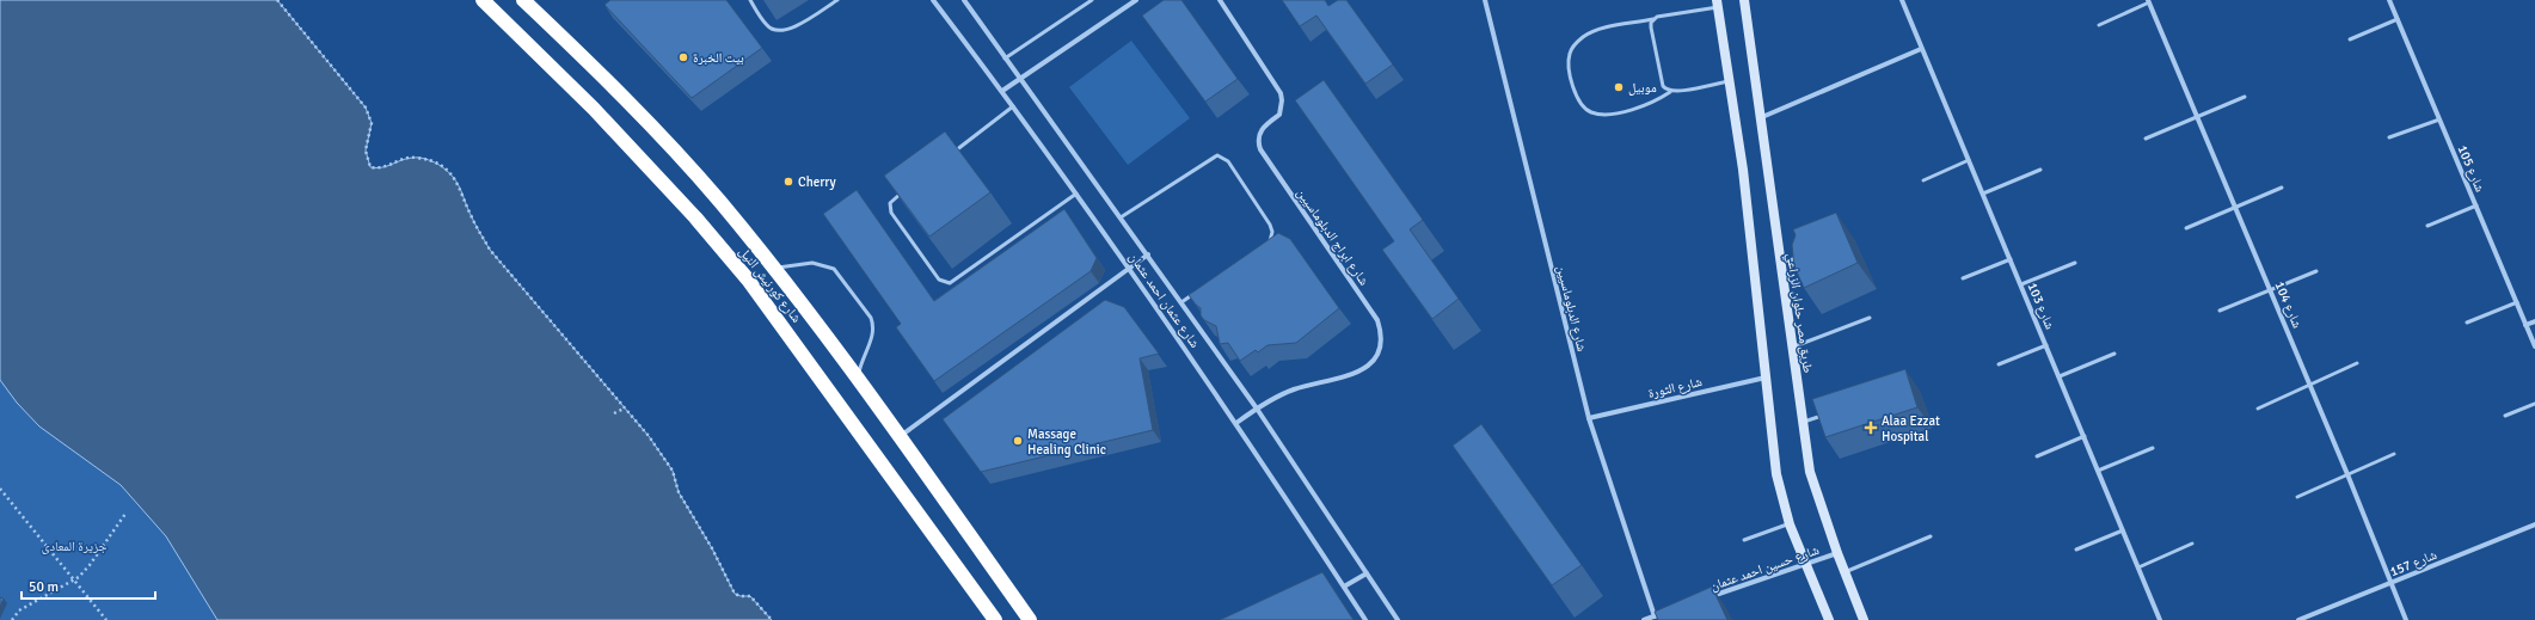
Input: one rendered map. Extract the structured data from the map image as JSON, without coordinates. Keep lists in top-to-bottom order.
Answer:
{
  "streets": {
    "highway": ["شارع كورنيش النيل"],
    "main road": ["طريق مصر حلوان الزراعي"],
    "street": [
      "شارع 105",
      "شارع ابراج الدبلوماسيين",
      "شارع عثمان احمد عثمان",
      "شارع 104",
      "شارع 103",
      "شارع الدبلوماسيين",
      "شارع الثورة",
      "شارع 157",
      "شارع حسين احمد عثمان"
    ]
  },
  "crossings": [
    ["شارع ابراج الدبلوماسيين", "شارع عثمان احمد عثمان"],
    ["شارع 104", "شارع 157"],
    ["شارع الدبلوماسيين", "شارع الثورة"],
    ["طريق مصر حلوان الزراعي", "شارع حسين احمد عثمان"]
  ],
  "parks": ["جزيرة المعادى"],
  "places": {
    "other": [
      "بيت الخبرة",
      "موبيل",
      "Cherry",
      "Massage Healing Clinic"
    ],
    "health": ["Alaa Ezzat Hospital"]
  },
  "scale_bar": "50 m"
}
